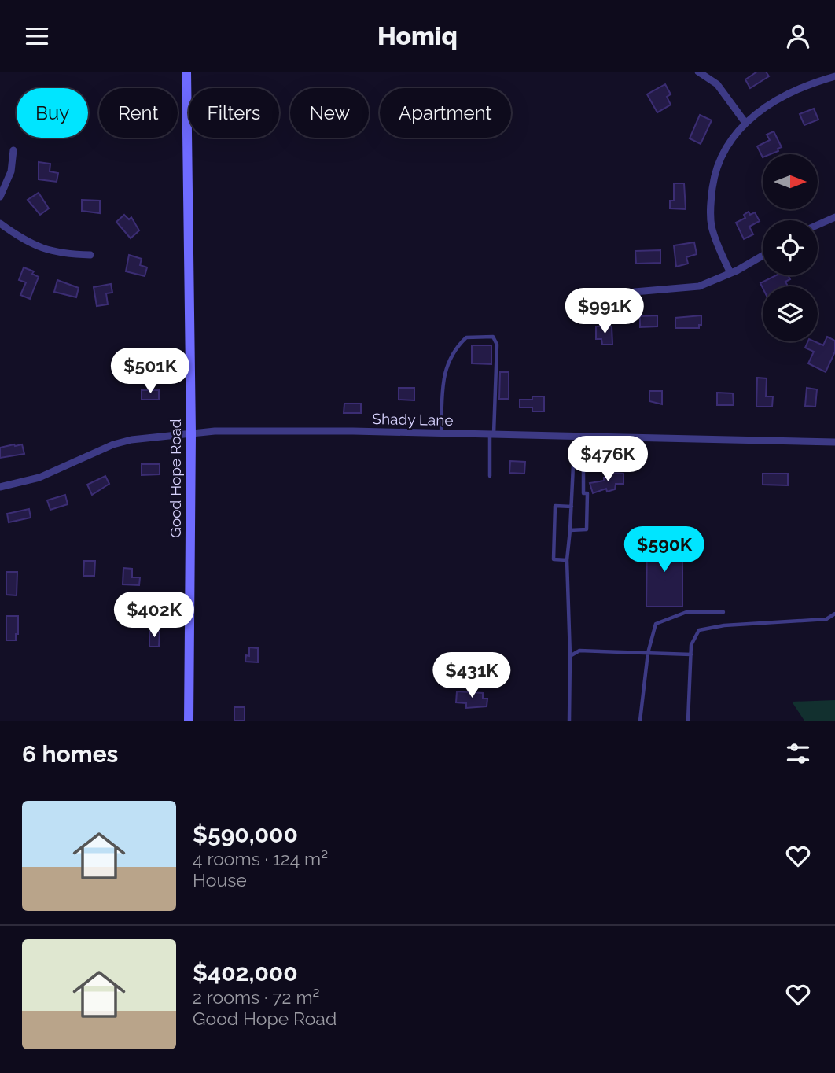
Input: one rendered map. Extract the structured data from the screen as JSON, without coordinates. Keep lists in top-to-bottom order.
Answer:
{
  "streets": {
    "main road": ["Good Hope Road"],
    "street": ["Shady Lane"]
  },
  "crossings": [
    ["Shady Lane", "Good Hope Road"]
  ],
  "north": "right",
  "page": {
    "header": "Homiq",
    "chip": [
      "Buy",
      "Rent",
      "Filters",
      "New",
      "Apartment"
    ],
    "price": [
      "$991K",
      "$501K",
      "$476K",
      "$590K",
      "$402K",
      "$431K"
    ],
    "heading": "6 homes",
    "list": [
      {
        "name": "$590,000",
        "note": "4 rooms · 124 m² · House"
      },
      {
        "name": "$402,000",
        "note": "2 rooms · 72 m² · Good Hope Road"
      }
    ]
  }
}
